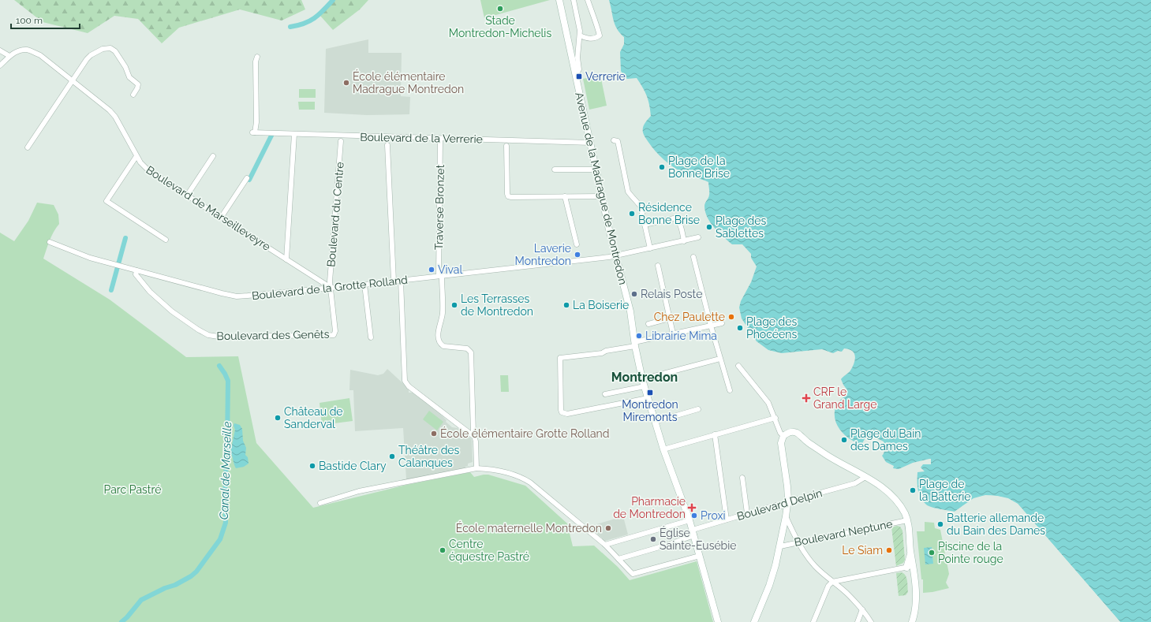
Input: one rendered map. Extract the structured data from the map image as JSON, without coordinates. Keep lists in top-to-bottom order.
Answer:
{
  "streets": {
    "street": [
      "Boulevard de la Verrerie",
      "Avenue de la Madrague de Montredon",
      "Traverse Bronzet",
      "Boulevard de Marseilleveyre",
      "Boulevard du Centre",
      "Boulevard de la Grotte Rolland",
      "Boulevard des Genêts",
      "Boulevard Delpin",
      "Boulevard Neptune"
    ]
  },
  "crossings": [
    ["Boulevard de la Verrerie", "Avenue de la Madrague de Montredon"],
    ["Boulevard de la Verrerie", "Traverse Bronzet"],
    ["Avenue de la Madrague de Montredon", "Boulevard de la Grotte Rolland"],
    ["Avenue de la Madrague de Montredon", "Boulevard Delpin"],
    ["Traverse Bronzet", "Boulevard de la Grotte Rolland"],
    ["Boulevard de Marseilleveyre", "Boulevard du Centre"],
    ["Boulevard de Marseilleveyre", "Boulevard de la Grotte Rolland"],
    ["Boulevard de Marseilleveyre", "Boulevard des Genêts"],
    ["Boulevard du Centre", "Boulevard de la Grotte Rolland"],
    ["Boulevard du Centre", "Boulevard des Genêts"],
    ["Boulevard de la Grotte Rolland", "Boulevard des Genêts"]
  ],
  "districts": ["Montredon"],
  "water": ["Canal de Marseille"],
  "parks": ["Parc Pastré"],
  "places": {
    "other": [
      "Stade Montredon-Michelis",
      "École élémentaire Madrague Montredon",
      "Plage de la Bonne Brise",
      "Résidence Bonne Brise",
      "Plage des Sablettes",
      "Laverie Montredon",
      "Vival",
      "Relais Poste",
      "Les Terrasses de Montredon",
      "La Boiserie",
      "Chez Paulette",
      "Plage des Phocéens",
      "Librairie Mima",
      "Château de Sanderval",
      "École élémentaire Grotte Rolland",
      "Plage du Bain des Dames",
      "Théâtre des Calanques",
      "Bastide Clary",
      "Plage de la Batterie",
      "Proxi",
      "Batterie allemande du Bain des Dames",
      "École maternelle Montredon",
      "Église Sainte-Eusébie",
      "Centre équestre Pastré",
      "Le Siam",
      "Piscine de la Pointe rouge"
    ],
    "transit": ["Verrerie", "Montredon Miremonts"],
    "health": ["CRF le Grand Large", "Pharmacie de Montredon"]
  },
  "scale_bar": "100 m"
}
